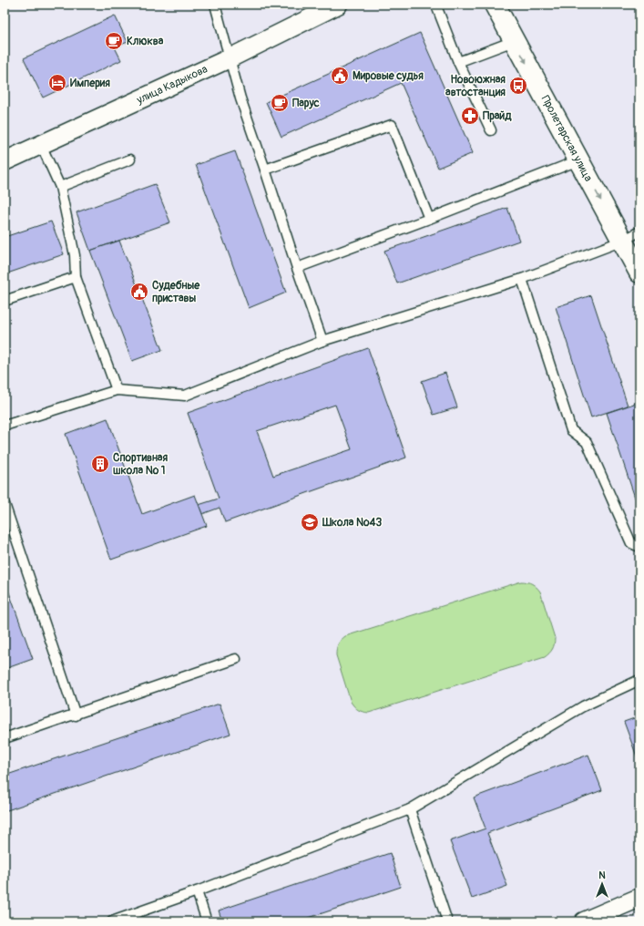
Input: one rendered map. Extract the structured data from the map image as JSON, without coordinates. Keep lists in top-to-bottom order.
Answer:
{
  "streets": {
    "street": ["улица Кадыкова", "Пролетарская улица"]
  },
  "one_way": ["Пролетарская улица"],
  "places": {
    "cafe": ["Клюква", "Парус"],
    "public building": ["Мировые судья", "Судебные приставы"],
    "hotel": ["Империя"],
    "bus stop": ["Новоюжная автостанция"],
    "pharmacy": ["Прайд"],
    "building": ["Спортивная школа № 1"],
    "school or university": ["Школа №43"]
  },
  "north": "top"
}
